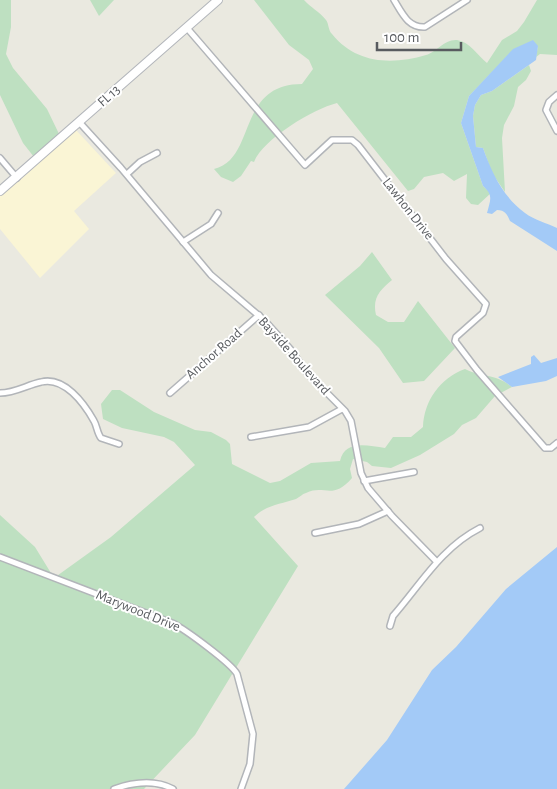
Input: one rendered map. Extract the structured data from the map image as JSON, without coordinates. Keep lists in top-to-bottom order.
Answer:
{
  "streets": {
    "main road": ["FL 13"],
    "street": [
      "Lawhon Drive",
      "Anchor Road",
      "Bayside Boulevard",
      "Marywood Drive"
    ]
  },
  "crossings": [
    ["FL 13", "Lawhon Drive"],
    ["FL 13", "Bayside Boulevard"],
    ["Anchor Road", "Bayside Boulevard"]
  ],
  "scale_bar": "100 m"
}
